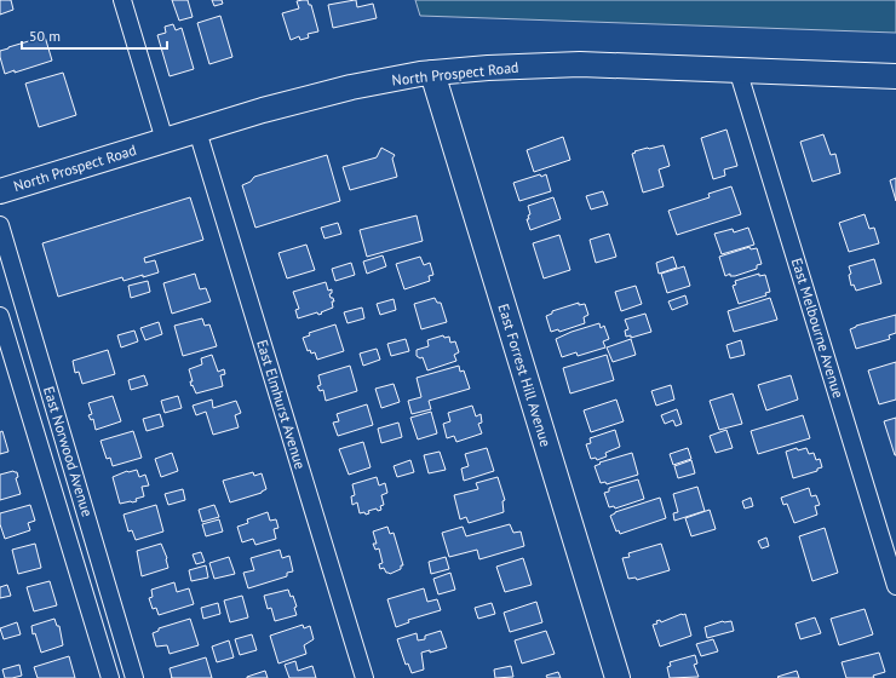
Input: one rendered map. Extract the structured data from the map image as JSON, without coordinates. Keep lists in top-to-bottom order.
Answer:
{
  "streets": {
    "main road": ["North Prospect Road", "East Forrest Hill Avenue"],
    "street": ["East Melbourne Avenue", "East Elmhurst Avenue", "East Norwood Avenue"]
  },
  "crossings": [
    ["North Prospect Road", "East Melbourne Avenue"],
    ["North Prospect Road", "East Forrest Hill Avenue"],
    ["North Prospect Road", "East Elmhurst Avenue"]
  ],
  "scale_bar": "50 m"
}
